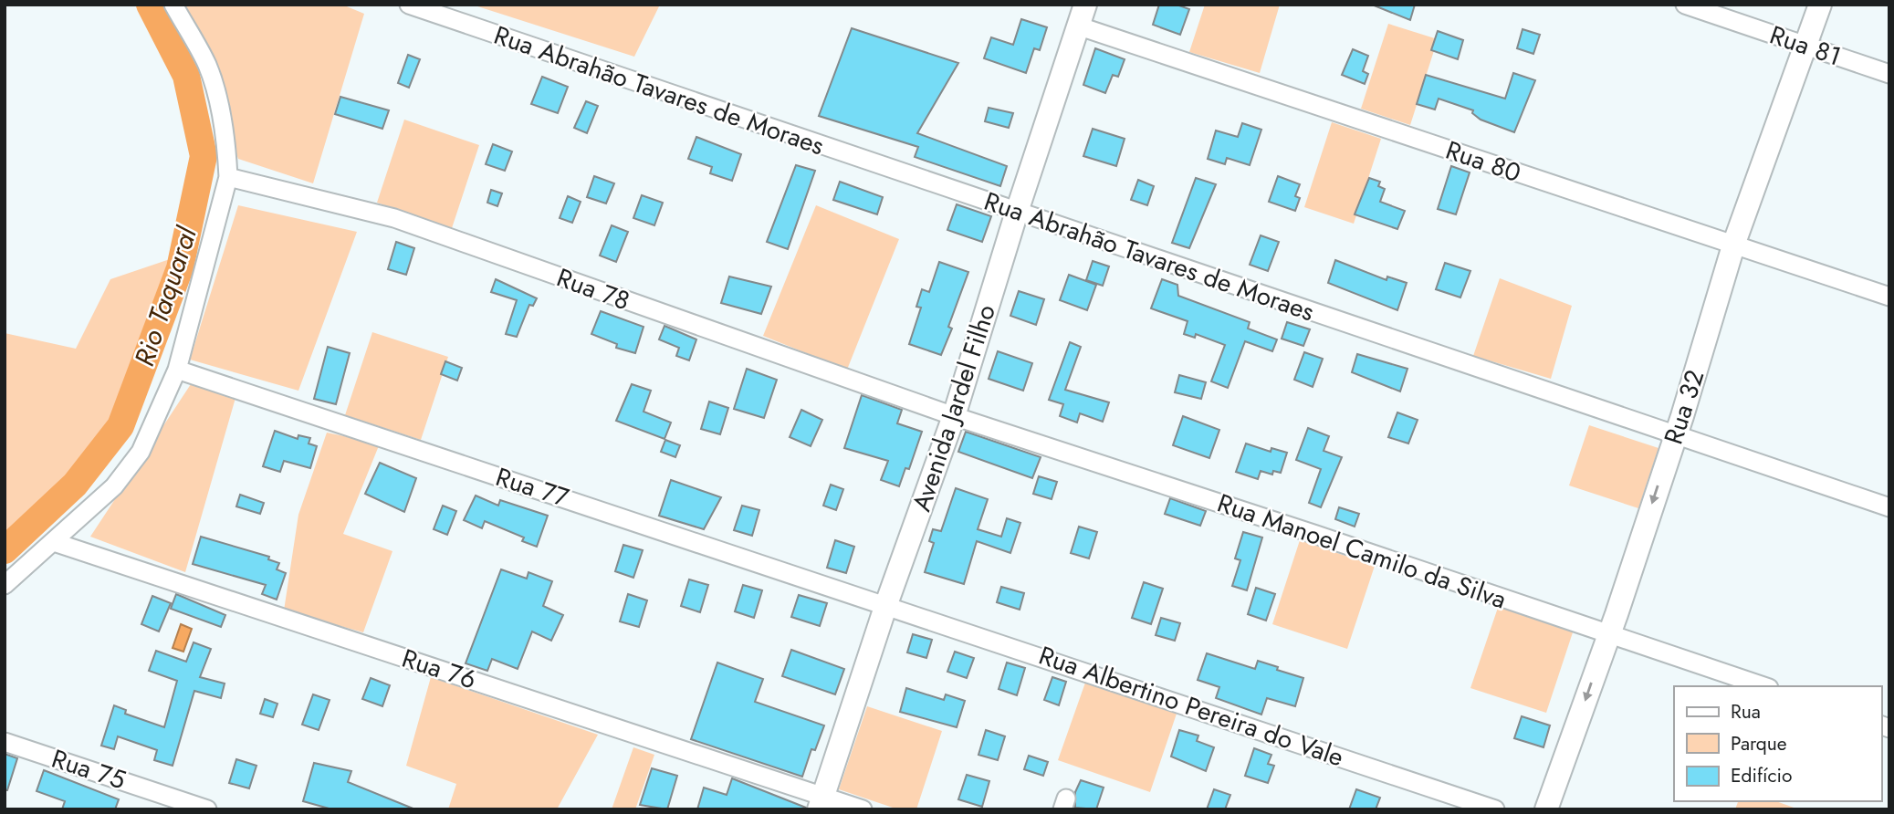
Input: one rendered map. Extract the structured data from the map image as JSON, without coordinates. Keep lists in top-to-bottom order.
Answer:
{
  "streets": {
    "main road": ["Rua 32", "Avenida Jardel Filho"],
    "street": [
      "Rua 81",
      "Rua Abrahão Tavares de Moraes",
      "Rua 80",
      "Rua 78",
      "Rua 77",
      "Rua Manoel Camilo da Silva",
      "Rua 76",
      "Rua Albertino Pereira do Vale",
      "Rua 75"
    ]
  },
  "crossings": [
    ["Rua 81", "Rua 32"],
    ["Rua Abrahão Tavares de Moraes", "Rua 32"],
    ["Rua Abrahão Tavares de Moraes", "Avenida Jardel Filho"],
    ["Rua 80", "Rua 32"],
    ["Rua 80", "Avenida Jardel Filho"],
    ["Rua 78", "Avenida Jardel Filho"],
    ["Rua 78", "Rua Manoel Camilo da Silva"],
    ["Rua 32", "Rua Manoel Camilo da Silva"],
    ["Avenida Jardel Filho", "Rua 77"],
    ["Avenida Jardel Filho", "Rua Manoel Camilo da Silva"],
    ["Avenida Jardel Filho", "Rua 76"],
    ["Avenida Jardel Filho", "Rua Albertino Pereira do Vale"],
    ["Rua 77", "Rua Albertino Pereira do Vale"]
  ],
  "one_way": ["Rua 32"],
  "water": ["Rio Taquaral"],
  "legend": ["Rua", "Parque", "Edifício"]
}
